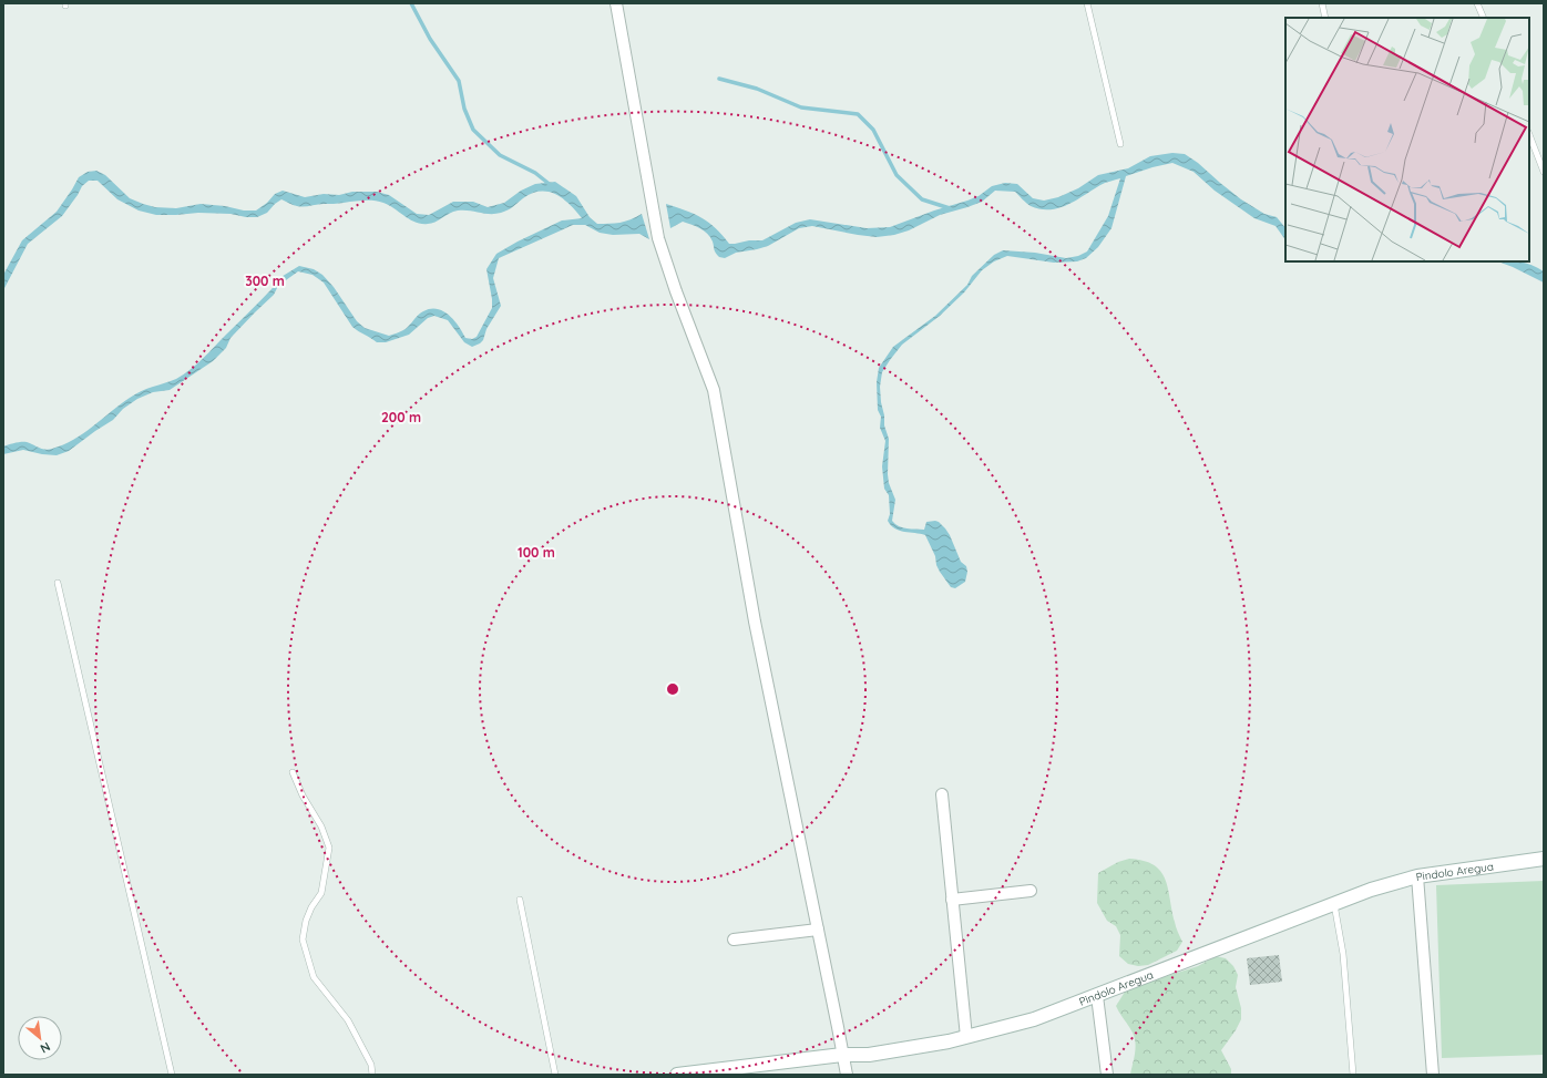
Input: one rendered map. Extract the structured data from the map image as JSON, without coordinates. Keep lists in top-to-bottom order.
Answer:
{
  "streets": {
    "main road": ["Pindolo Aregua"]
  },
  "north": "bottom right",
  "rings": ["300 m", "200 m", "100 m"]
}
